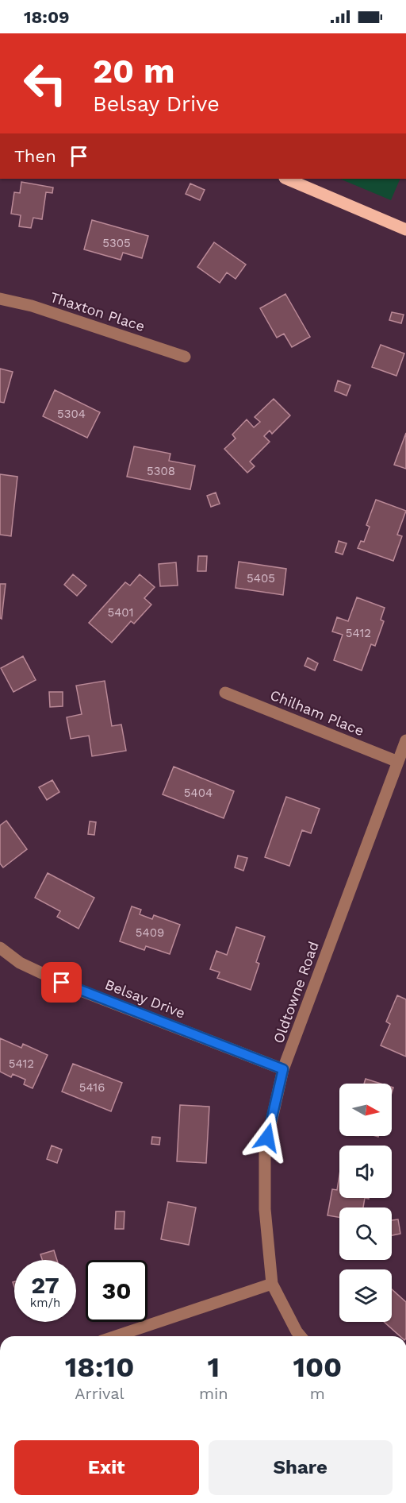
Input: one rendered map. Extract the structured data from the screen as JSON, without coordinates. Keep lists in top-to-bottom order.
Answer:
{
  "streets": {
    "street": [
      "Thaxton Place",
      "Chilham Place",
      "Oldtowne Road",
      "Belsay Drive"
    ]
  },
  "crossings": [
    ["Chilham Place", "Oldtowne Road"],
    ["Oldtowne Road", "Belsay Drive"]
  ],
  "house_numbers": [
    "5305",
    "5304",
    "5308",
    "5405",
    "5401",
    "5412",
    "5404",
    "5409",
    "5412",
    "5416"
  ],
  "north": "right",
  "page": {
    "status": "18:09",
    "turn": ["20 m", "Belsay Drive"],
    "then": "Then",
    "speed": "27 km/h",
    "limit": "30",
    "eta": [
      "18:10",
      "Arrival",
      "1",
      "min",
      "100",
      "m"
    ],
    "buttons": ["Exit", "Share"]
  }
}
